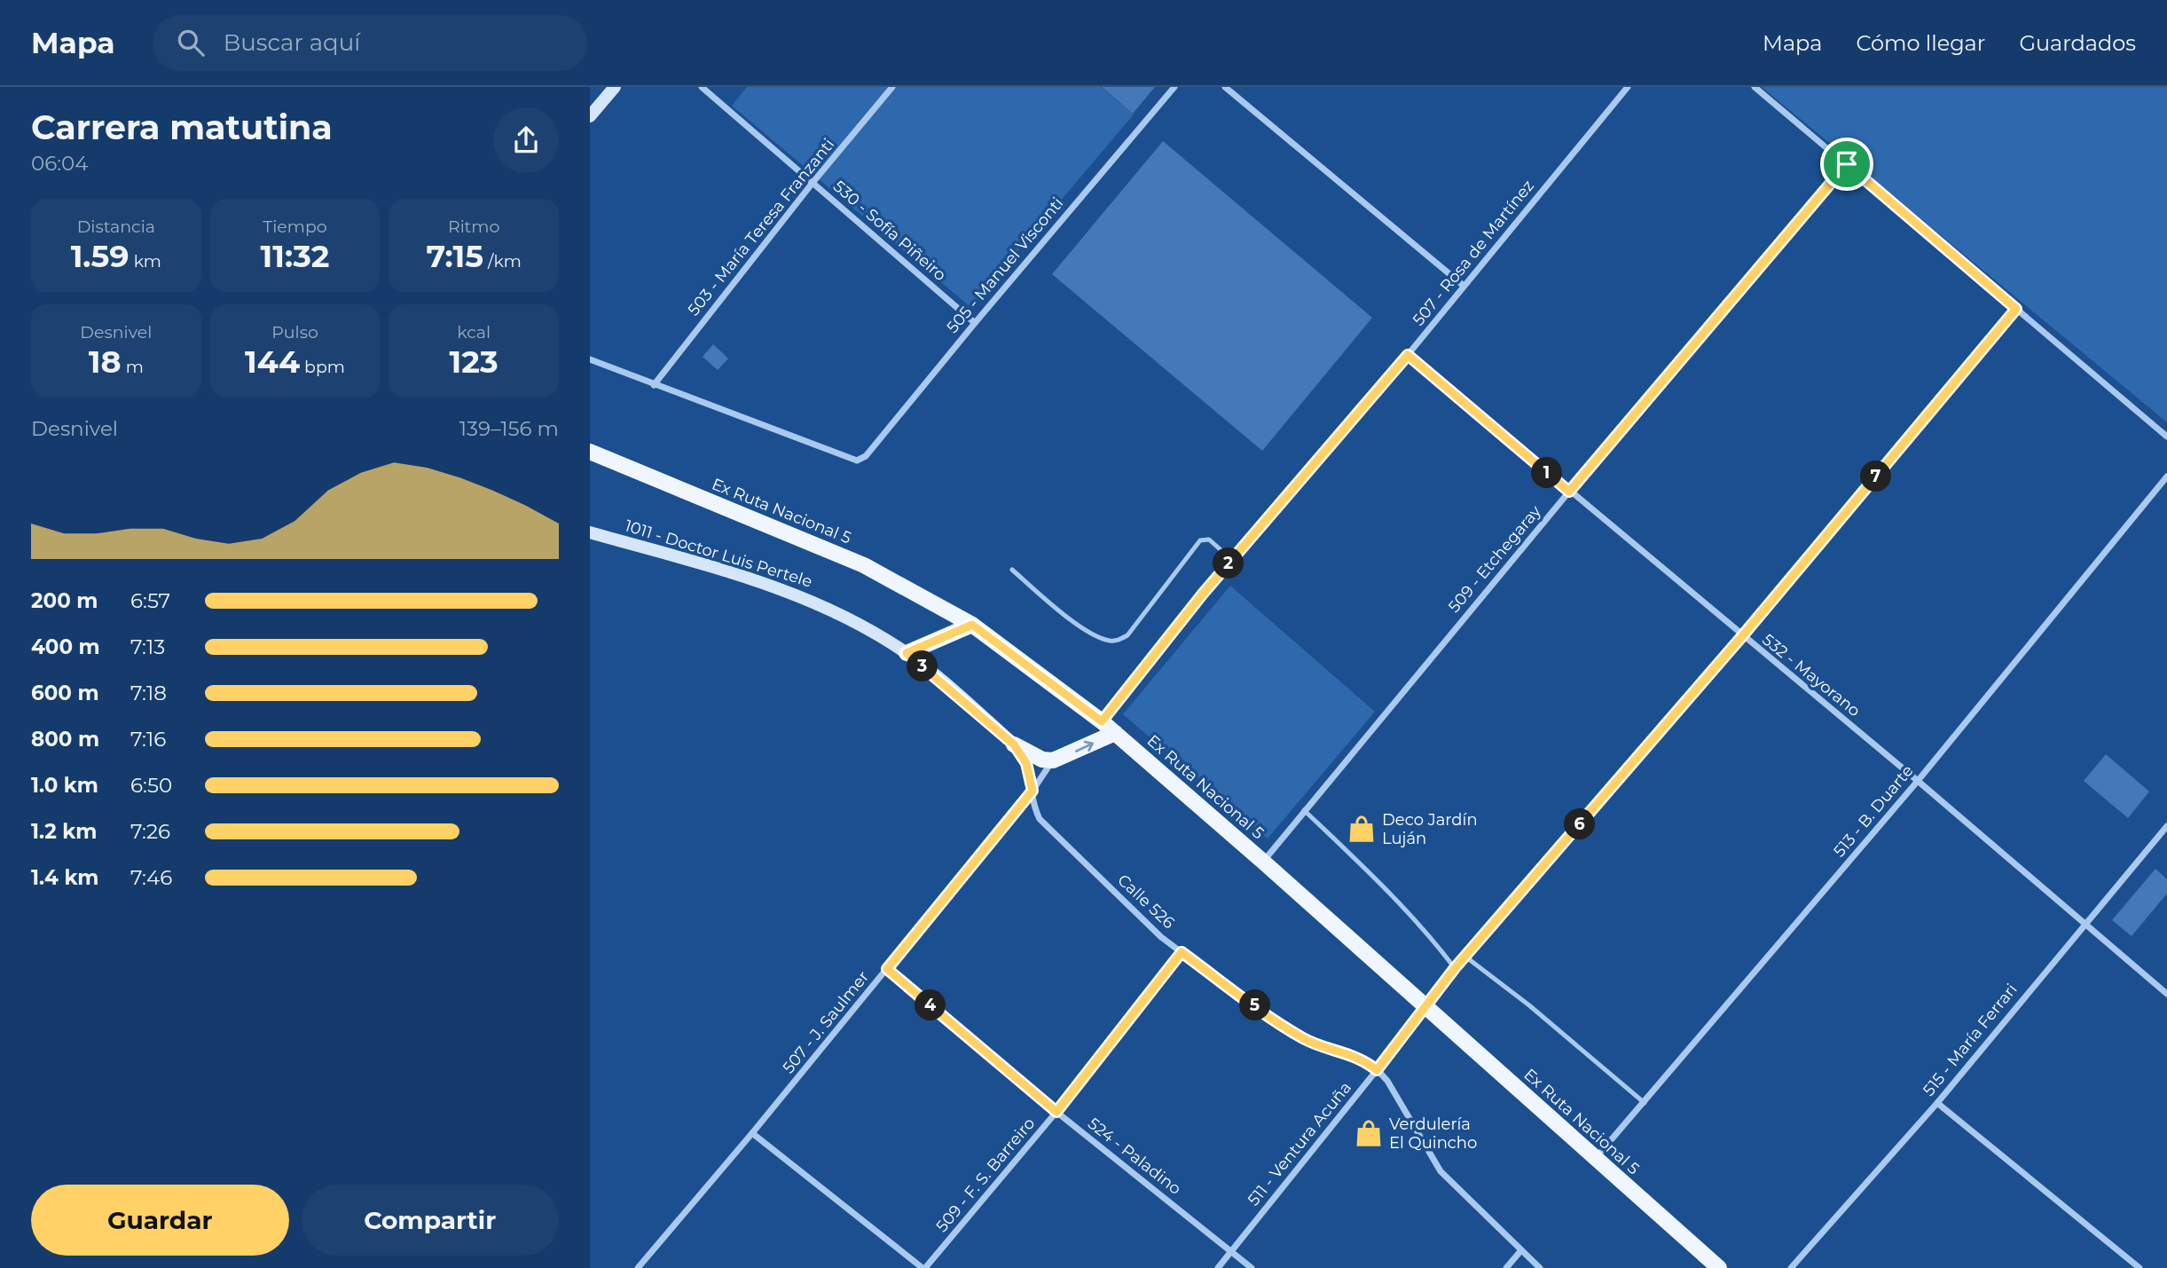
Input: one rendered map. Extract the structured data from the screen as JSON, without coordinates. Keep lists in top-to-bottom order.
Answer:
{
  "streets": {
    "main road": ["Ex Ruta Nacional 5"],
    "street": [
      "503 - María Teresa Franzanti",
      "530 - Sofía Piñeiro",
      "507 - Rosa de Martínez",
      "505 - Manuel Visconti",
      "1011 - Doctor Luis Pertele",
      "509 - Etchegaray",
      "532 - Mayorano",
      "513 - B. Duarte",
      "Calle 526",
      "507 - J. Saulmer",
      "515 - María Ferrari",
      "511 - Ventura Acuña",
      "524 - Paladino",
      "509 - F. S. Barreiro"
    ]
  },
  "crossings": [
    ["503 - María Teresa Franzanti", "530 - Sofía Piñeiro"],
    ["503 - María Teresa Franzanti", "505 - Manuel Visconti"],
    ["530 - Sofía Piñeiro", "505 - Manuel Visconti"],
    ["507 - Rosa de Martínez", "Ex Ruta Nacional 5"],
    ["507 - Rosa de Martínez", "532 - Mayorano"],
    ["Ex Ruta Nacional 5", "509 - Etchegaray"],
    ["Ex Ruta Nacional 5", "513 - B. Duarte"],
    ["Ex Ruta Nacional 5", "511 - Ventura Acuña"],
    ["1011 - Doctor Luis Pertele", "Calle 526"],
    ["509 - Etchegaray", "532 - Mayorano"],
    ["532 - Mayorano", "513 - B. Duarte"],
    ["532 - Mayorano", "515 - María Ferrari"],
    ["532 - Mayorano", "511 - Ventura Acuña"],
    ["Calle 526", "507 - J. Saulmer"],
    ["Calle 526", "511 - Ventura Acuña"],
    ["Calle 526", "509 - F. S. Barreiro"],
    ["507 - J. Saulmer", "524 - Paladino"],
    ["511 - Ventura Acuña", "524 - Paladino"],
    ["524 - Paladino", "509 - F. S. Barreiro"]
  ],
  "places": {
    "shop": ["Deco Jardín Luján", "Verdulería El Quincho"]
  },
  "page": {
    "header": "Mapa",
    "search": "Buscar aquí",
    "nav": ["Mapa", "Cómo llegar", "Guardados"],
    "heading": ["Carrera matutina", "06:04"],
    "stats": [
      ["Distancia", "1.59 km"],
      ["Tiempo", "11:32"],
      ["Ritmo", "7:15 /km"],
      ["Desnivel", "18 m"],
      ["Pulso", "144 bpm"],
      ["kcal", "123"]
    ],
    "chart": ["Desnivel", "139–156 m"],
    "pins": [
      "1",
      "7",
      "2",
      "3",
      "6",
      "4",
      "5"
    ],
    "list": [
      {
        "name": "200 m",
        "note": "6:57"
      },
      {
        "name": "400 m",
        "note": "7:13"
      },
      {
        "name": "600 m",
        "note": "7:18"
      },
      {
        "name": "800 m",
        "note": "7:16"
      },
      {
        "name": "1.0 km",
        "note": "6:50"
      },
      {
        "name": "1.2 km",
        "note": "7:26"
      },
      {
        "name": "1.4 km",
        "note": "7:46"
      }
    ],
    "buttons": ["Guardar", "Compartir"]
  }
}
